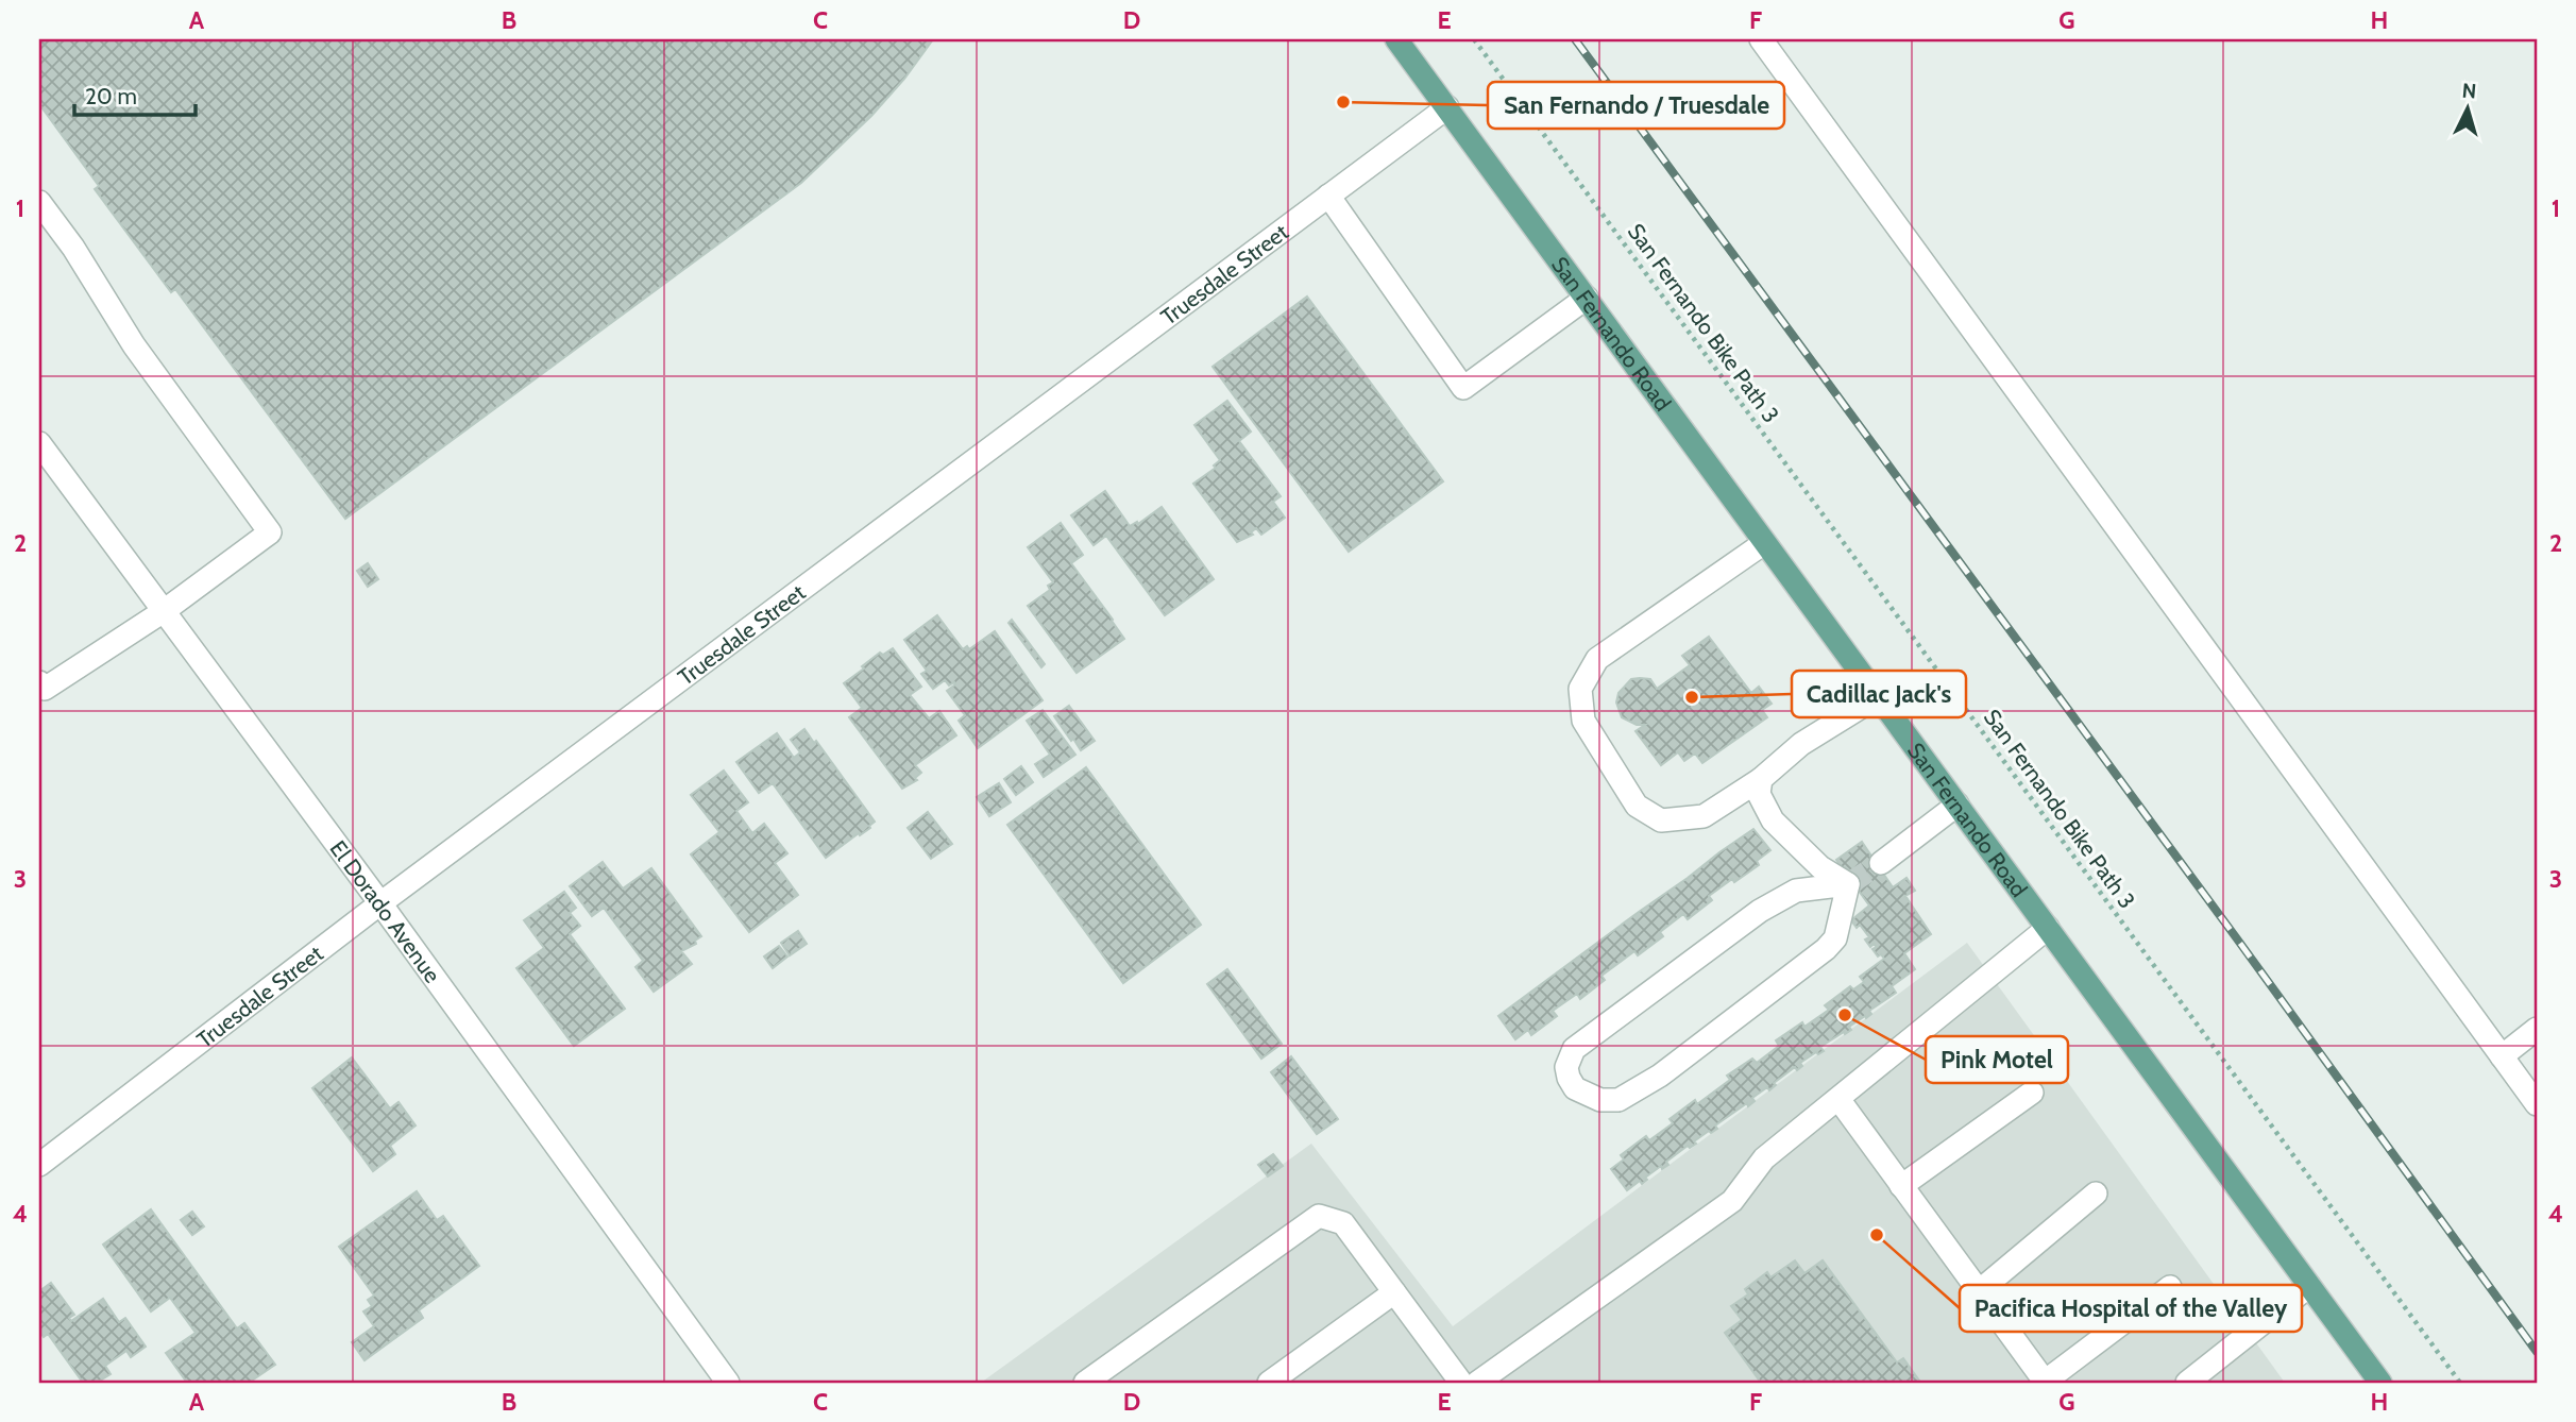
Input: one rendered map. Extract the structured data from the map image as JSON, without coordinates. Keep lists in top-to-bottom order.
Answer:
{
  "streets": {
    "main road": ["San Fernando Road"],
    "street": ["Truesdale Street", "El Dorado Avenue"],
    "path": ["San Fernando Bike Path 3"]
  },
  "crossings": [
    ["Truesdale Street", "San Fernando Road"],
    ["Truesdale Street", "El Dorado Avenue"]
  ],
  "places": [
    "San Fernando / Truesdale",
    "Cadillac Jack's",
    "Pink Motel",
    "Pacifica Hospital of the Valley"
  ],
  "scale_bar": "20 m",
  "north": "top",
  "grid": {
    "columns": [
      "A",
      "B",
      "C",
      "D",
      "E",
      "F",
      "G",
      "H"
    ],
    "rows": [
      "1",
      "2",
      "3",
      "4"
    ]
  }
}
